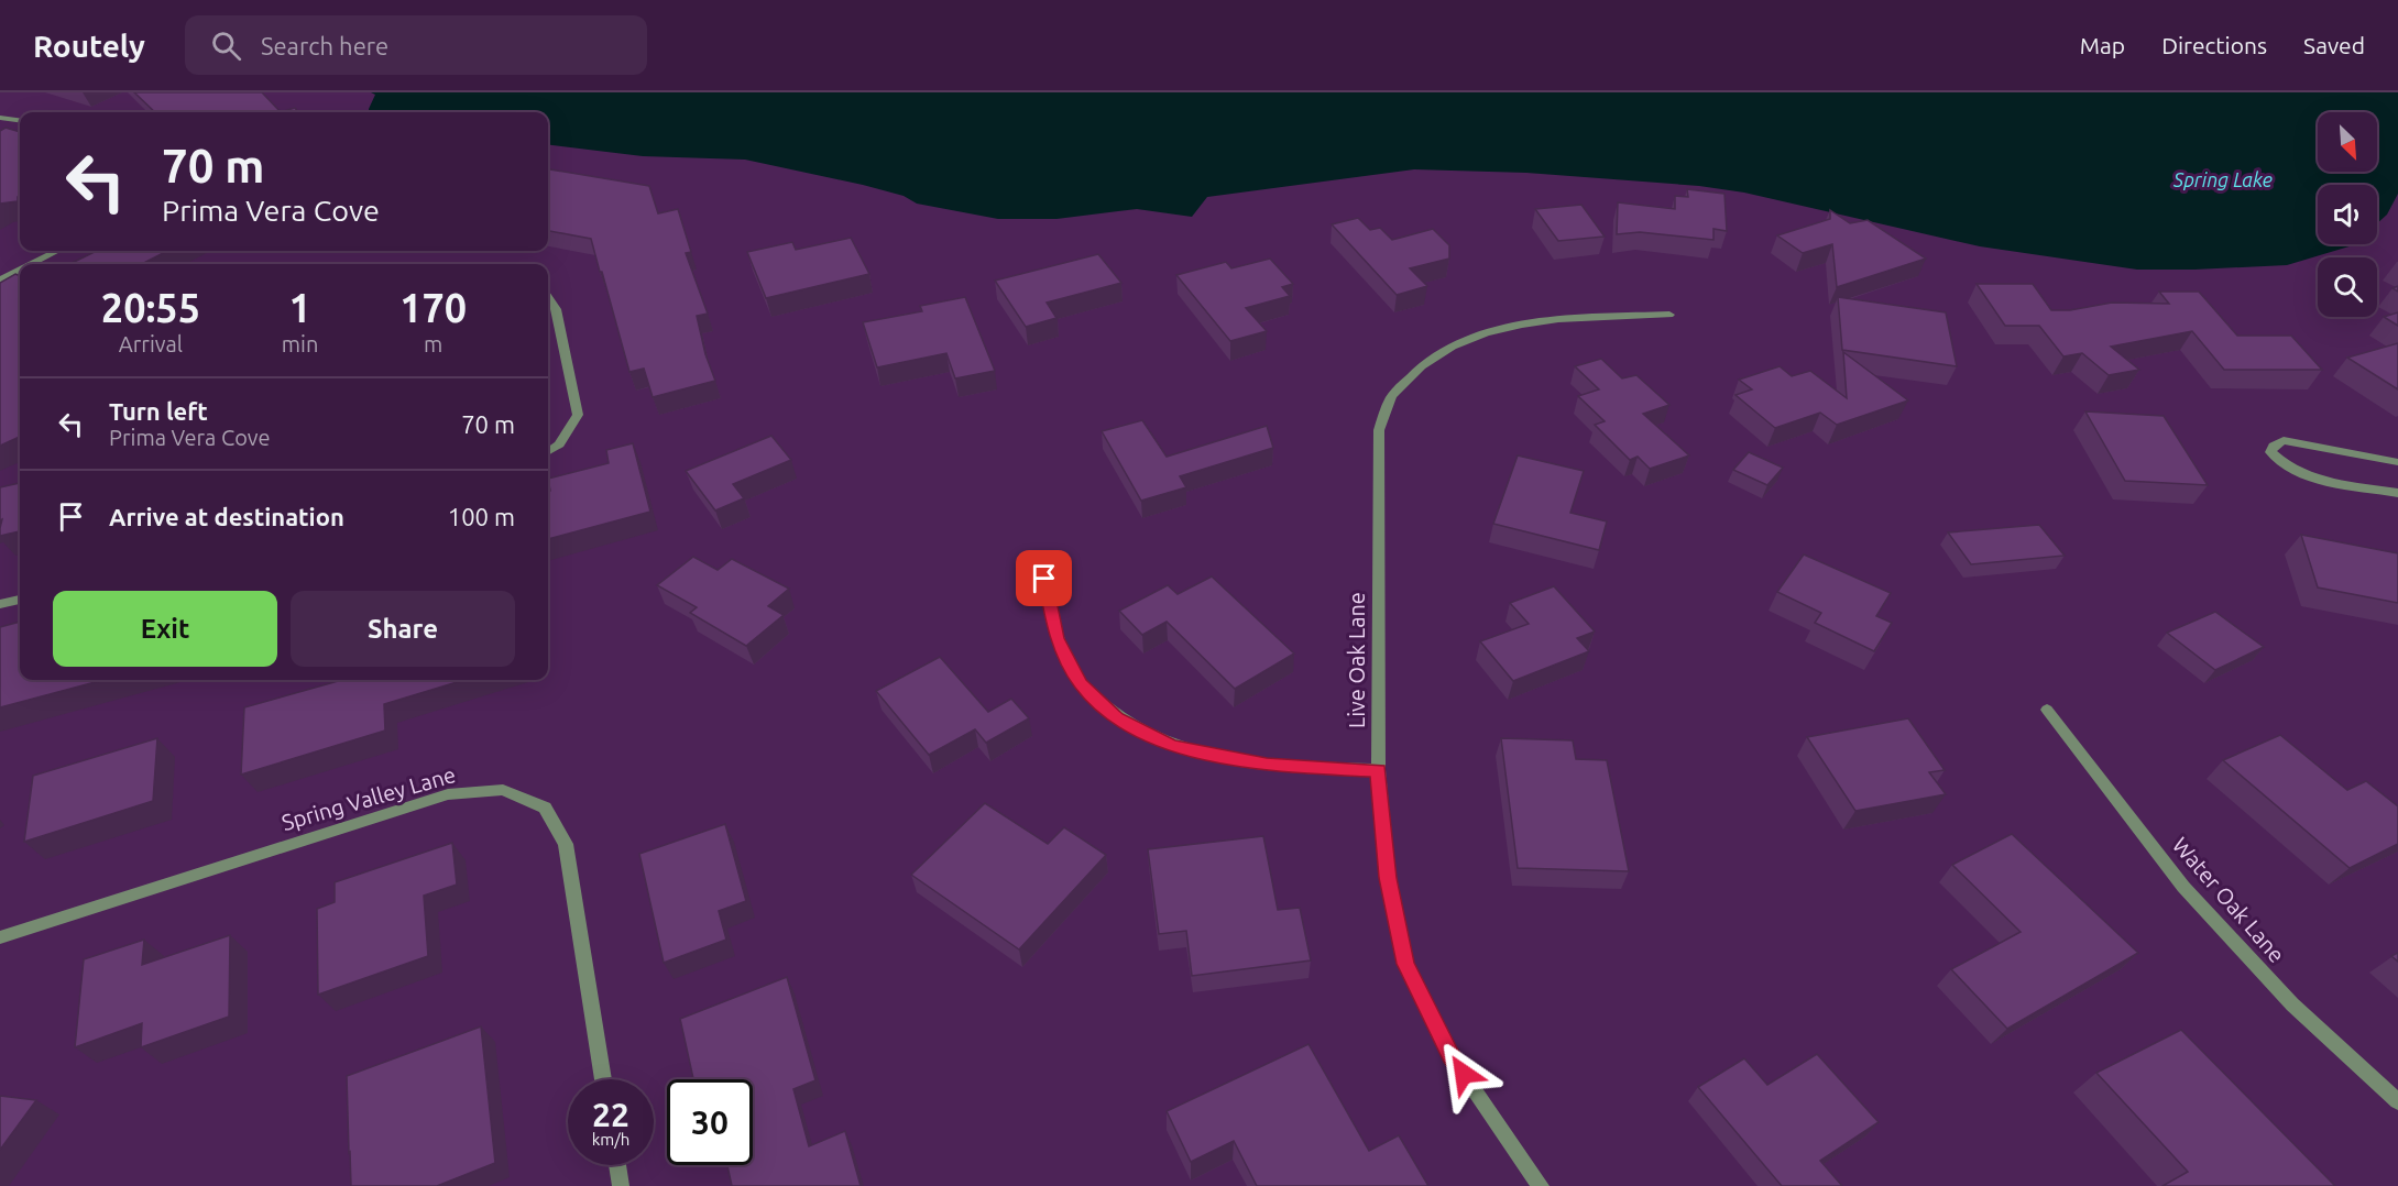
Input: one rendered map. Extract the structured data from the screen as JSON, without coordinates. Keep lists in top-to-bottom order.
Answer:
{
  "streets": {
    "street": ["Live Oak Lane", "Spring Valley Lane", "Water Oak Lane"]
  },
  "water": ["Spring Lake"],
  "north": "bottom right",
  "page": {
    "header": "Routely",
    "search": "Search here",
    "nav": ["Map", "Directions", "Saved"],
    "turn": ["70 m", "Prima Vera Cove"],
    "eta": [
      "20:55",
      "Arrival",
      "1",
      "min",
      "170",
      "m"
    ],
    "list": [
      {
        "name": "Turn left",
        "note": "Prima Vera Cove",
        "value": "70 m"
      },
      {
        "name": "Arrive at destination",
        "value": "100 m"
      }
    ],
    "buttons": ["Exit", "Share"],
    "speed": "22 km/h",
    "limit": "30"
  }
}
